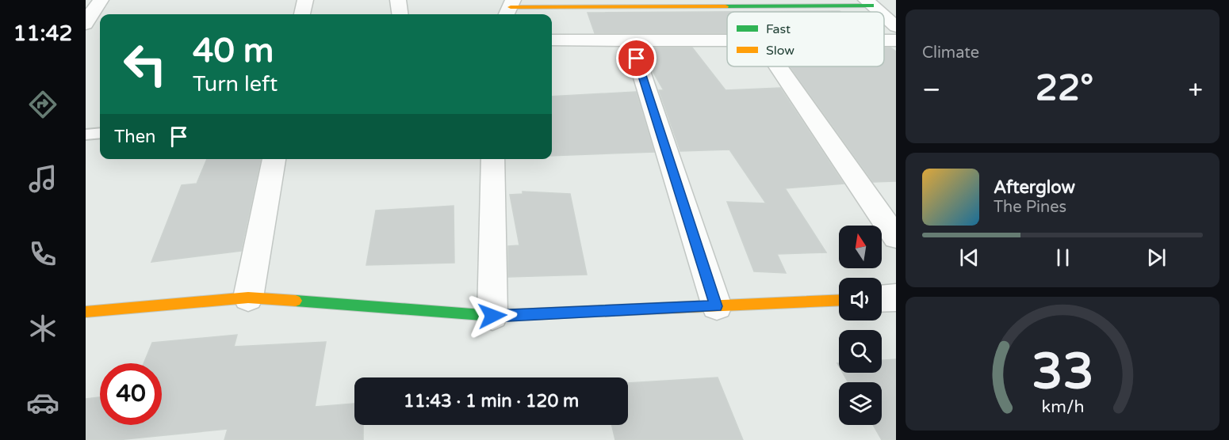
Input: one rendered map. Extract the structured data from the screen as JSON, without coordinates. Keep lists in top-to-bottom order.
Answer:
{
  "legend": ["Fast", "Slow"],
  "north": "top",
  "page": {
    "tabs": "11:42",
    "tile": "Climate",
    "turn": ["40 m", "Turn left"],
    "heat": ["−", "22°", "+"],
    "then": "Then",
    "song": ["Afterglow", "The Pines"],
    "limit": "40",
    "trip": "11:43 · 1 min · 120 m",
    "gauge": ["33", "km/h"]
  }
}
